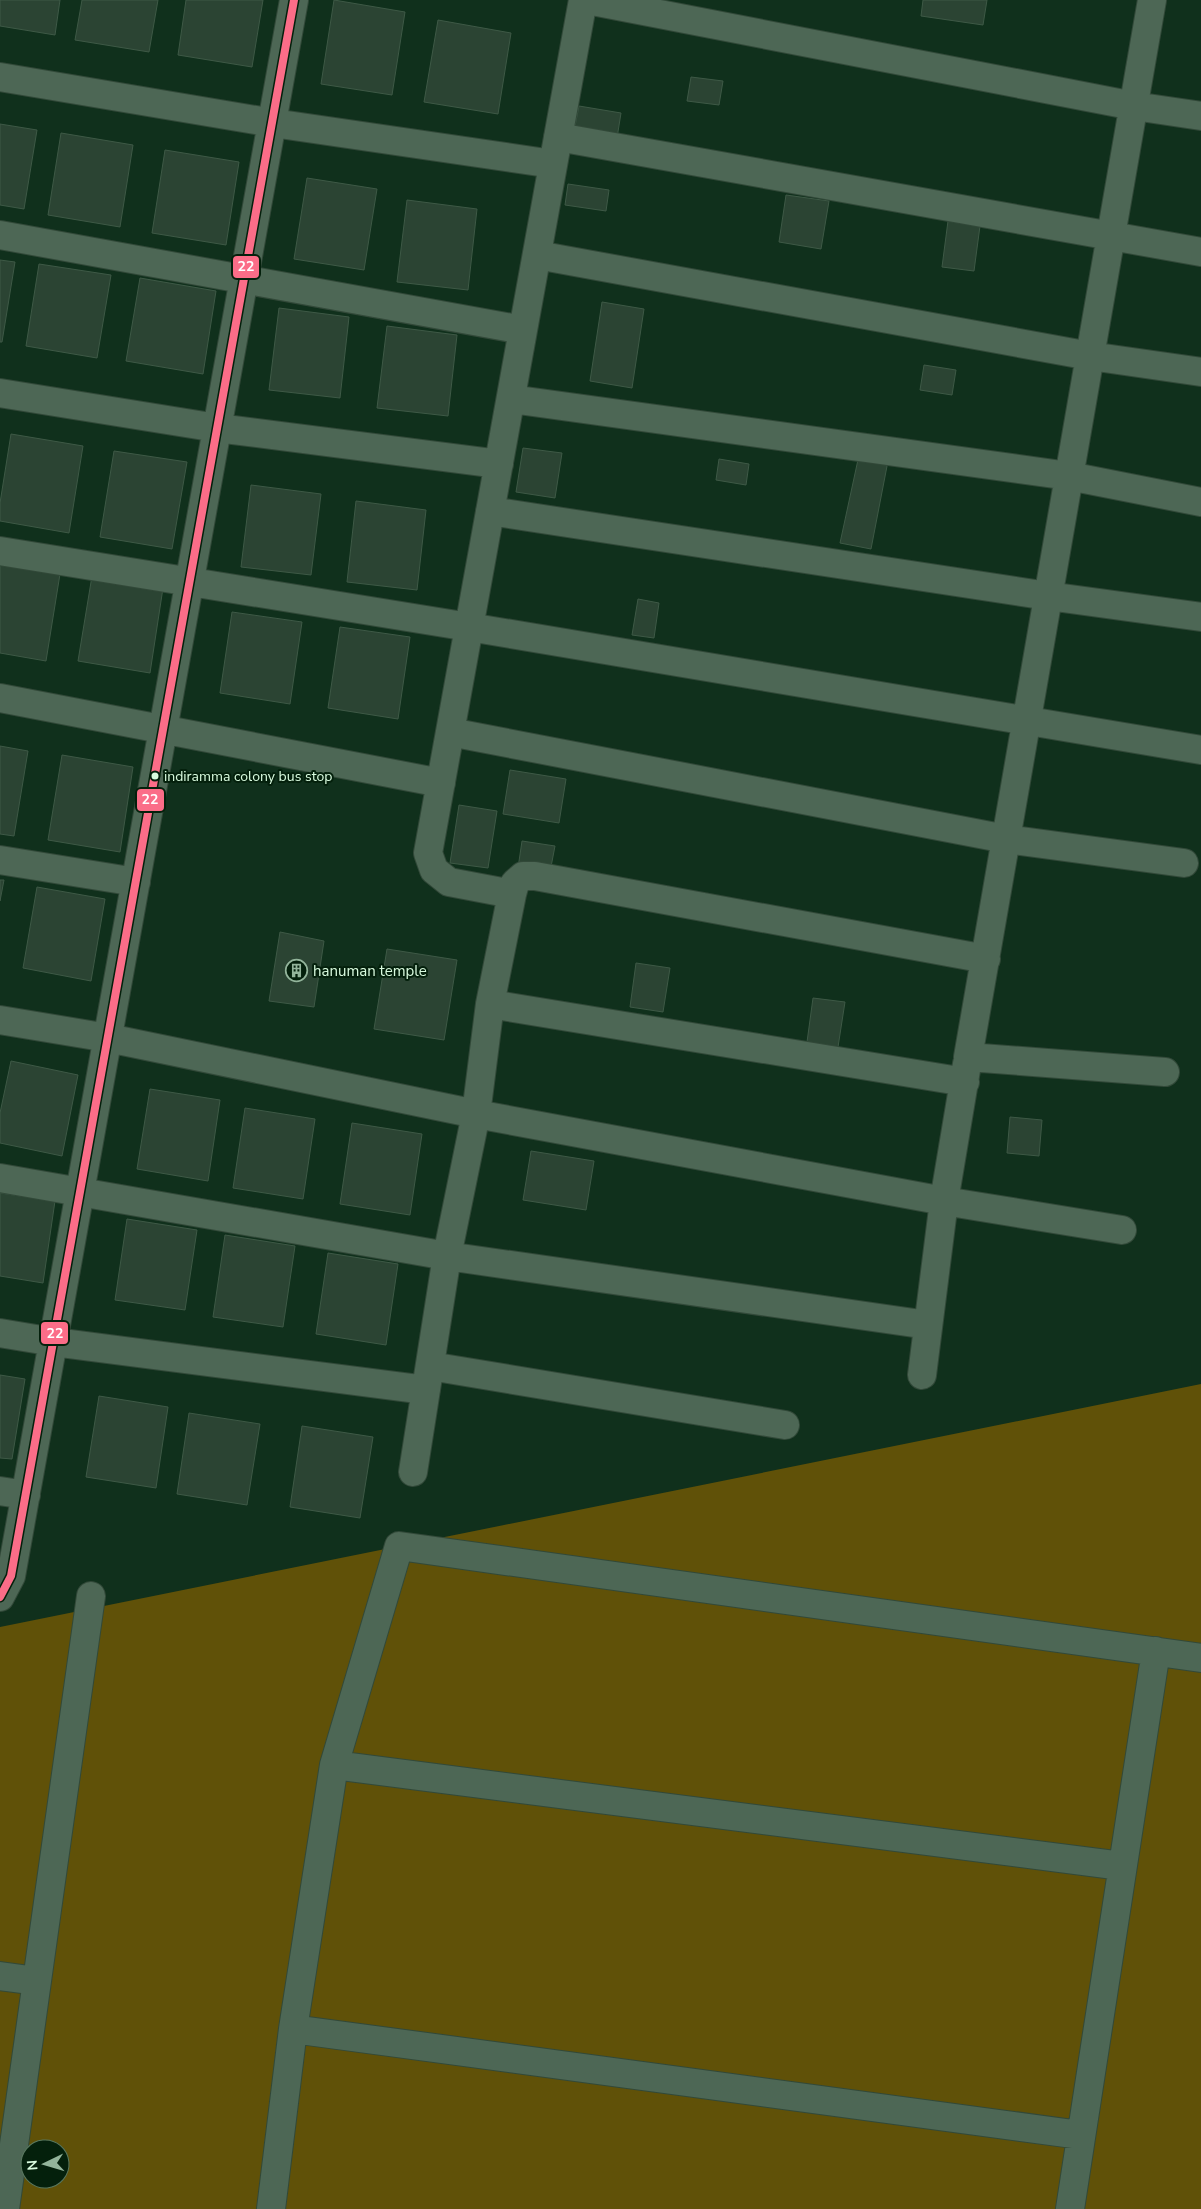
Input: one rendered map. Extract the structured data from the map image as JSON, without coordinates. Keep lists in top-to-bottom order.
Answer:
{
  "places": {
    "other": ["indiramma colony bus stop"],
    "building": ["hanuman temple"]
  },
  "lines": ["transit line 22"],
  "north": "left"
}
